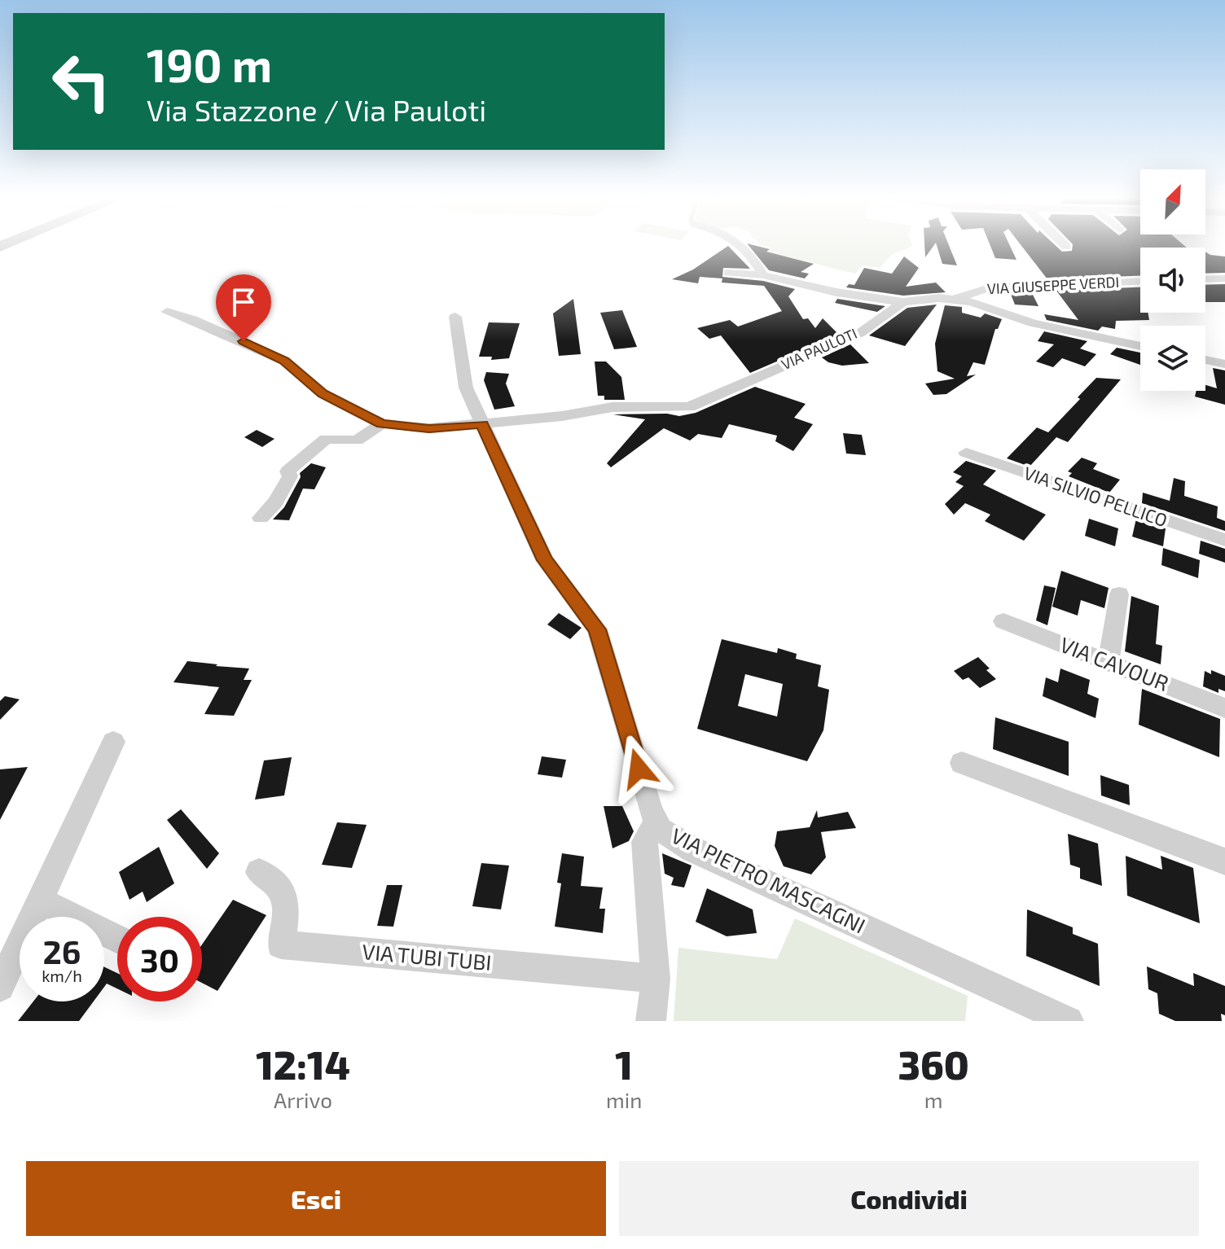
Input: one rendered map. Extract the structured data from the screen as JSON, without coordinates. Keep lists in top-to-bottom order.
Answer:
{
  "streets": {
    "street": [
      "VIA GIUSEPPE VERDI",
      "VIA PAULOTI",
      "VIA SILVIO PELLICO",
      "VIA CAVOUR",
      "VIA PIETRO MASCAGNI",
      "VIA TUBI TUBI"
    ]
  },
  "crossings": [
    ["VIA GIUSEPPE VERDI", "VIA PAULOTI"],
    ["VIA PAULOTI", "VIA PIETRO MASCAGNI"]
  ],
  "north": "top right",
  "page": {
    "turn": ["190 m", "Via Stazzone / Via Pauloti"],
    "speed": "26 km/h",
    "limit": "30",
    "eta": [
      "12:14",
      "Arrivo",
      "1",
      "min",
      "360",
      "m"
    ],
    "buttons": ["Esci", "Condividi"]
  }
}
